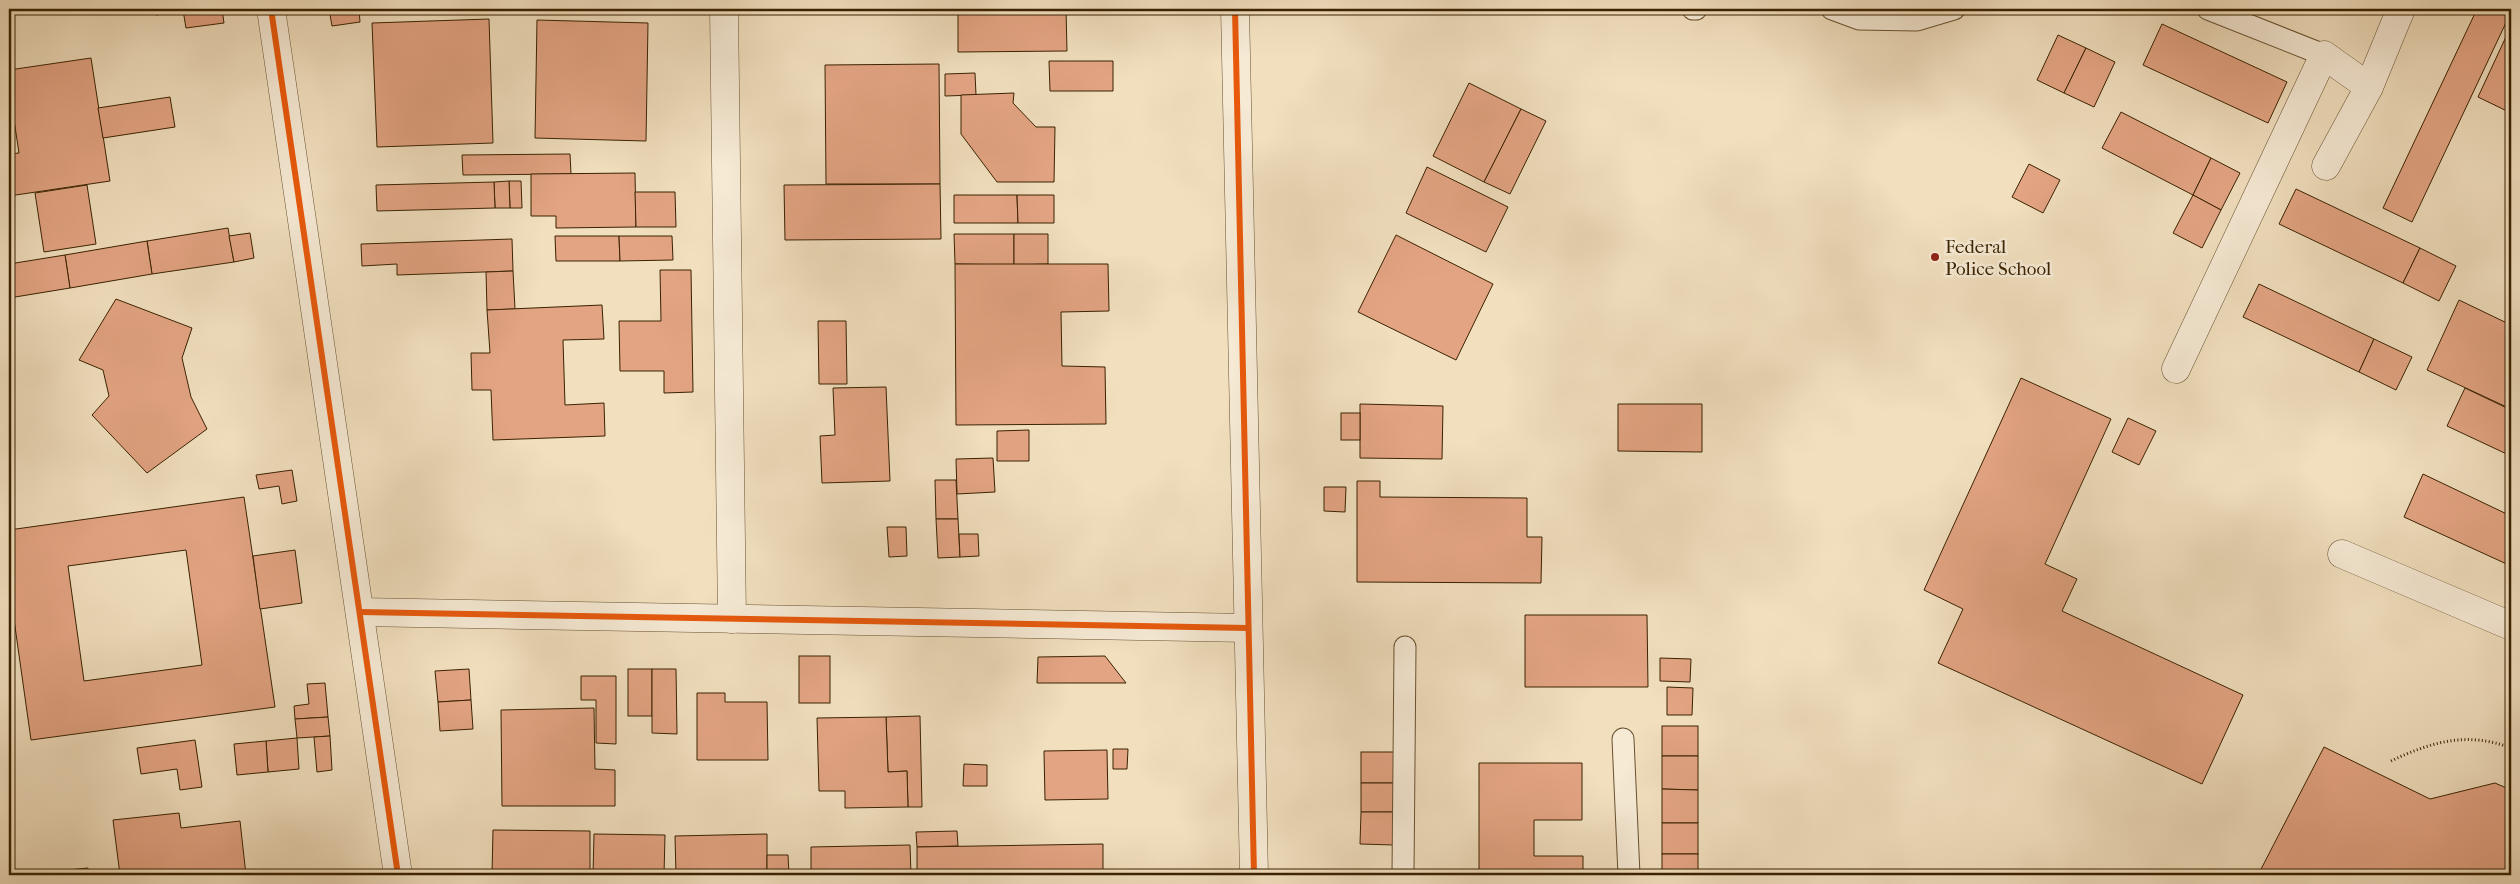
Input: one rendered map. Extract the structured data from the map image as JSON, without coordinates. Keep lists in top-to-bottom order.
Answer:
{
  "places": ["Federal Police School"]
}
